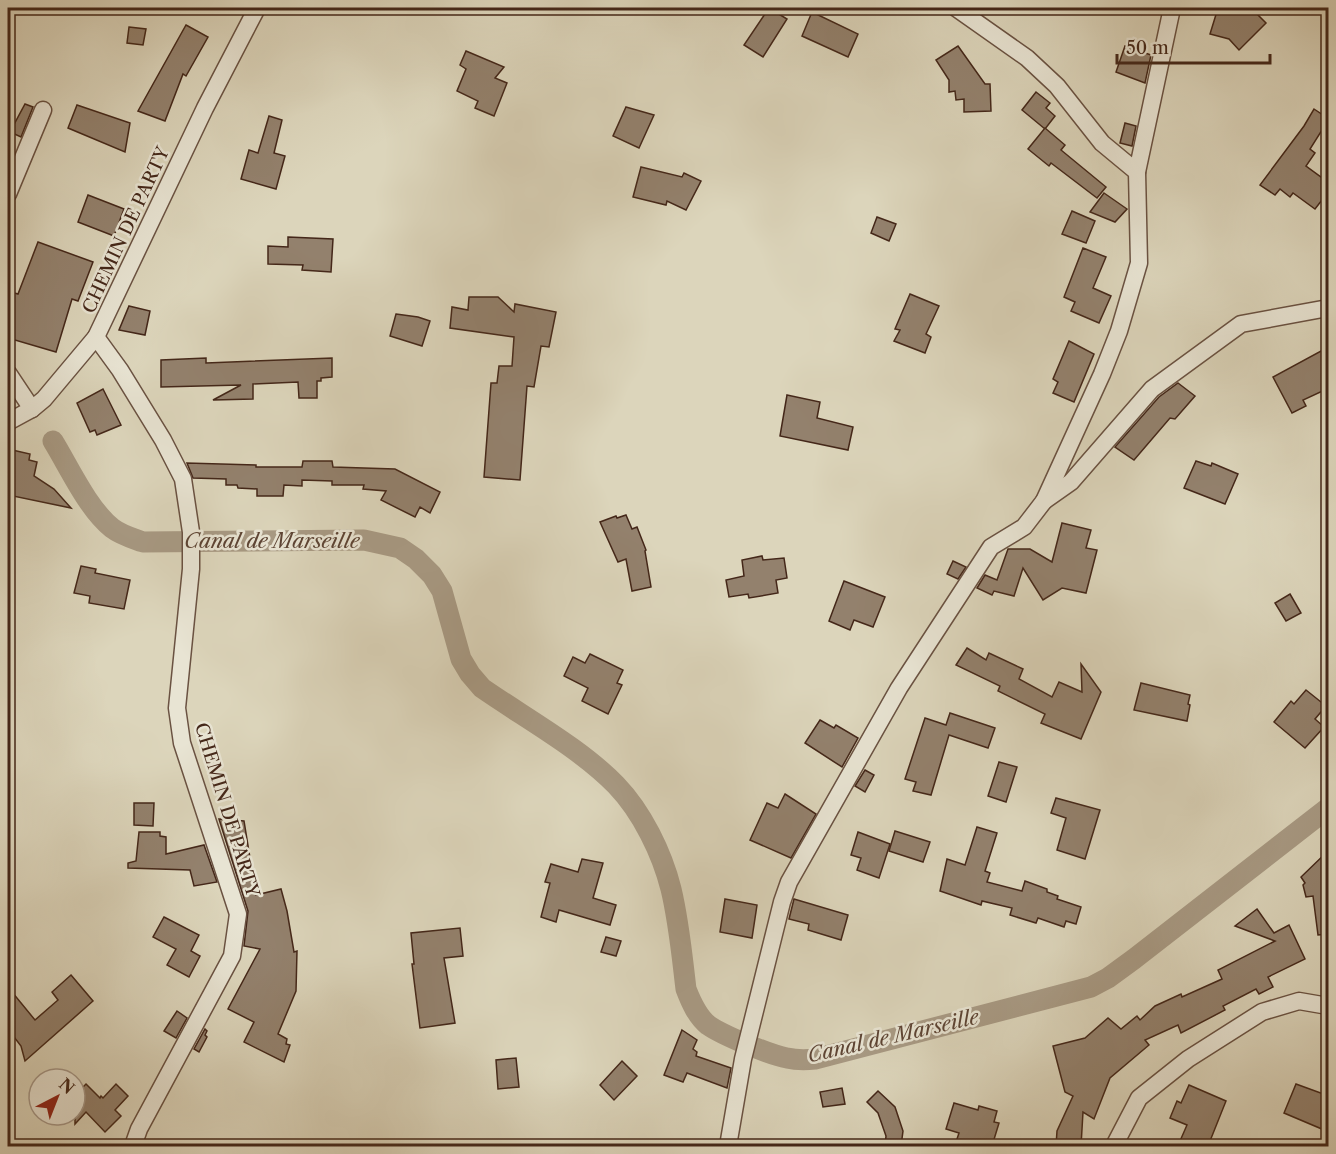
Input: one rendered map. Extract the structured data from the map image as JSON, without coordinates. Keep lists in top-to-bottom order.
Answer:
{
  "streets": {
    "street": ["CHEMIN DE PARTY"]
  },
  "water": ["Canal de Marseille"],
  "scale_bar": "50 m",
  "north": "top right"
}
